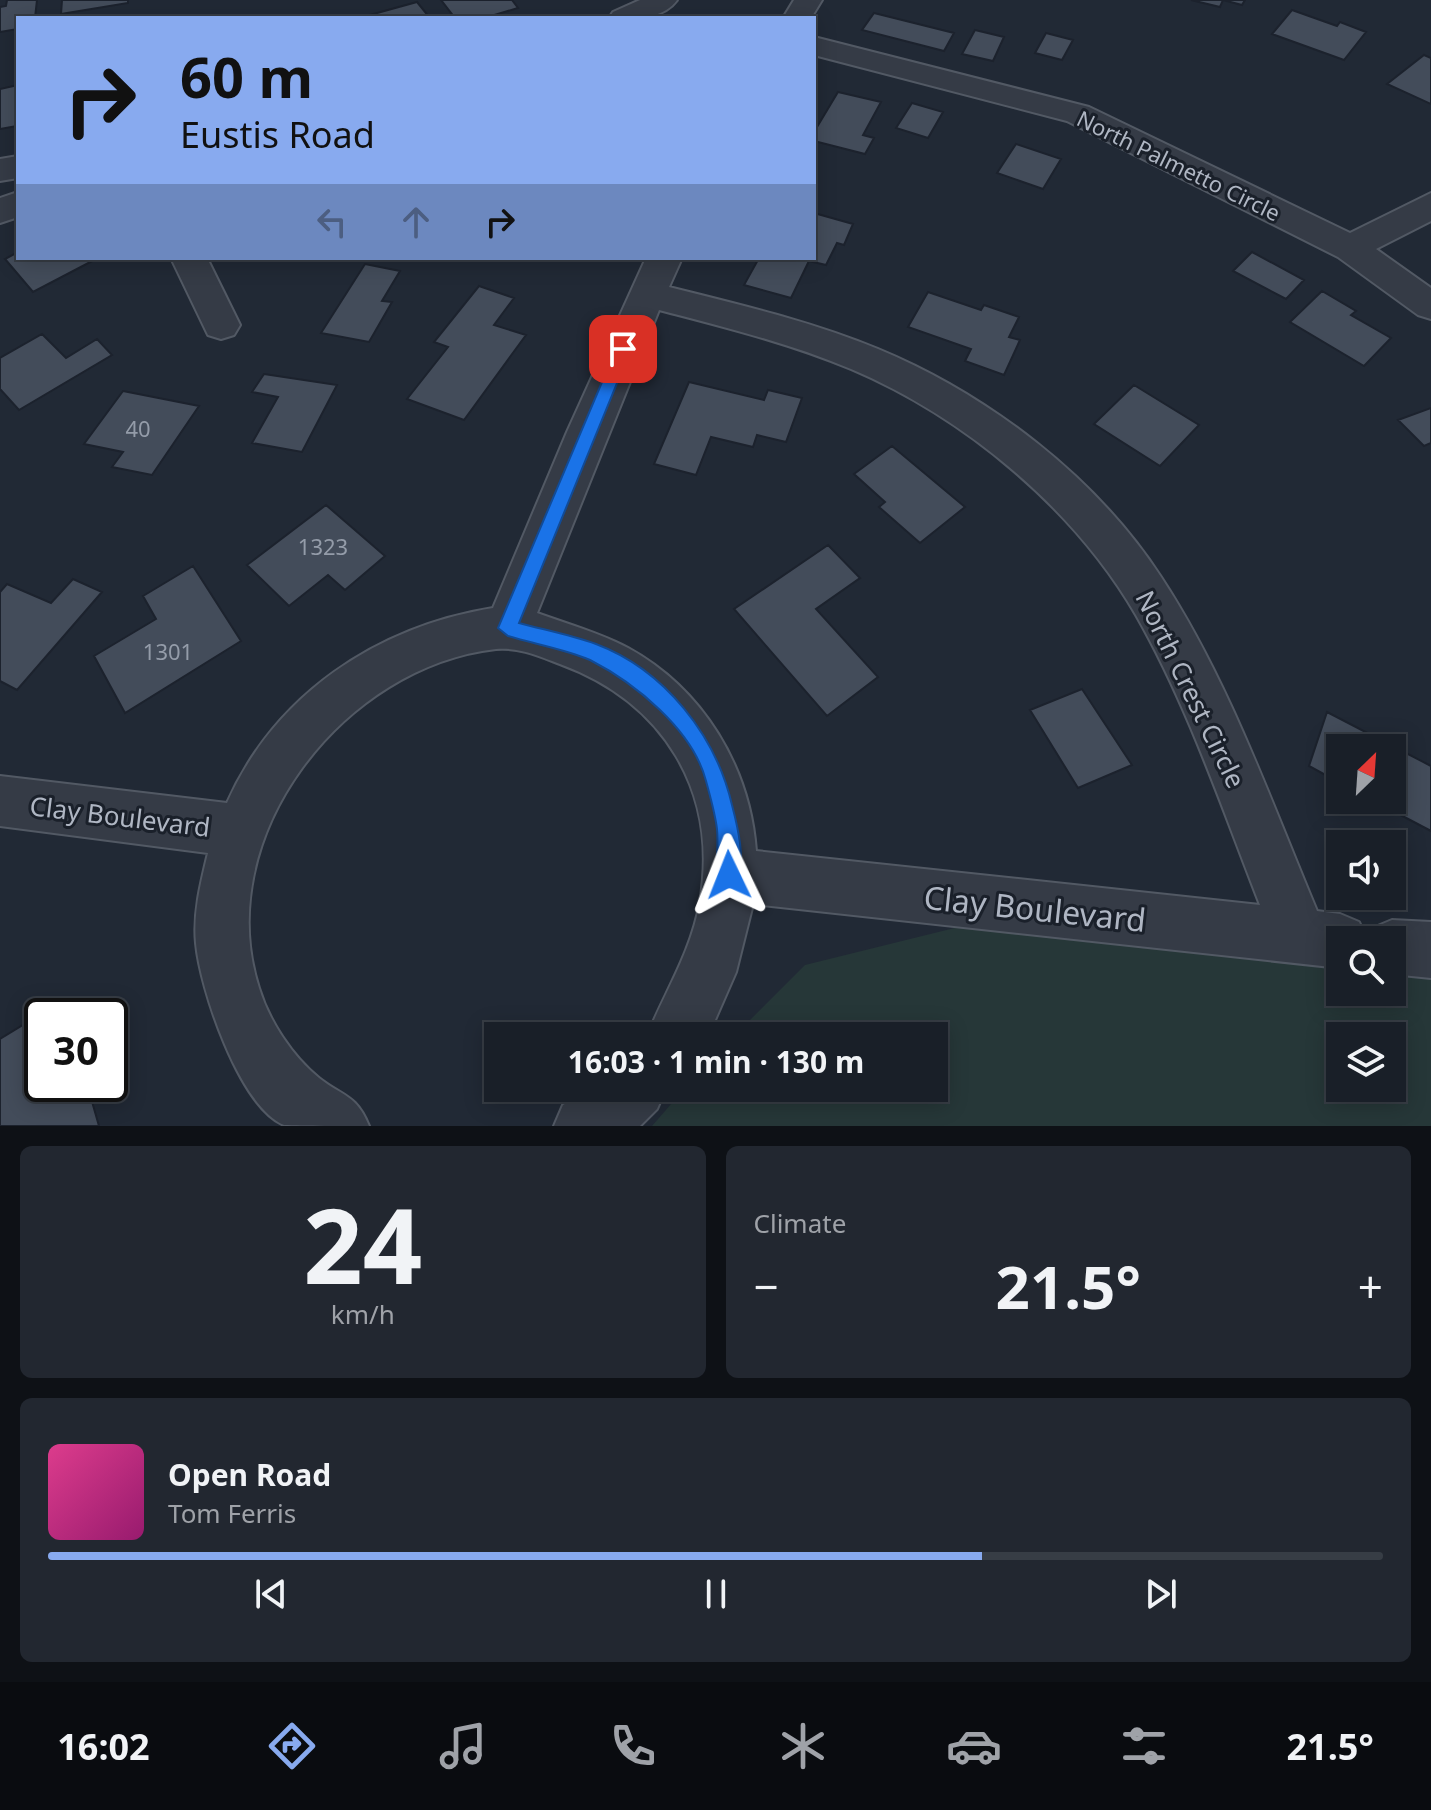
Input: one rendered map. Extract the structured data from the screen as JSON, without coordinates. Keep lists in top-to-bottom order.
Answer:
{
  "streets": {
    "street": ["North Palmetto Circle", "North Crest Circle", "Clay Boulevard"]
  },
  "crossings": [
    ["North Crest Circle", "Clay Boulevard"]
  ],
  "house_numbers": ["40", "1323", "1301"],
  "north": "top right",
  "page": {
    "turn": ["60 m", "Eustis Road"],
    "limit": "30",
    "trip": "16:03 · 1 min · 130 m",
    "tile": [
      ["24", "km/h"],
      "Climate"
    ],
    "heat": ["−", "21.5°", "+"],
    "song": ["Open Road", "Tom Ferris"],
    "tabs": ["16:02", "21.5°"]
  }
}
